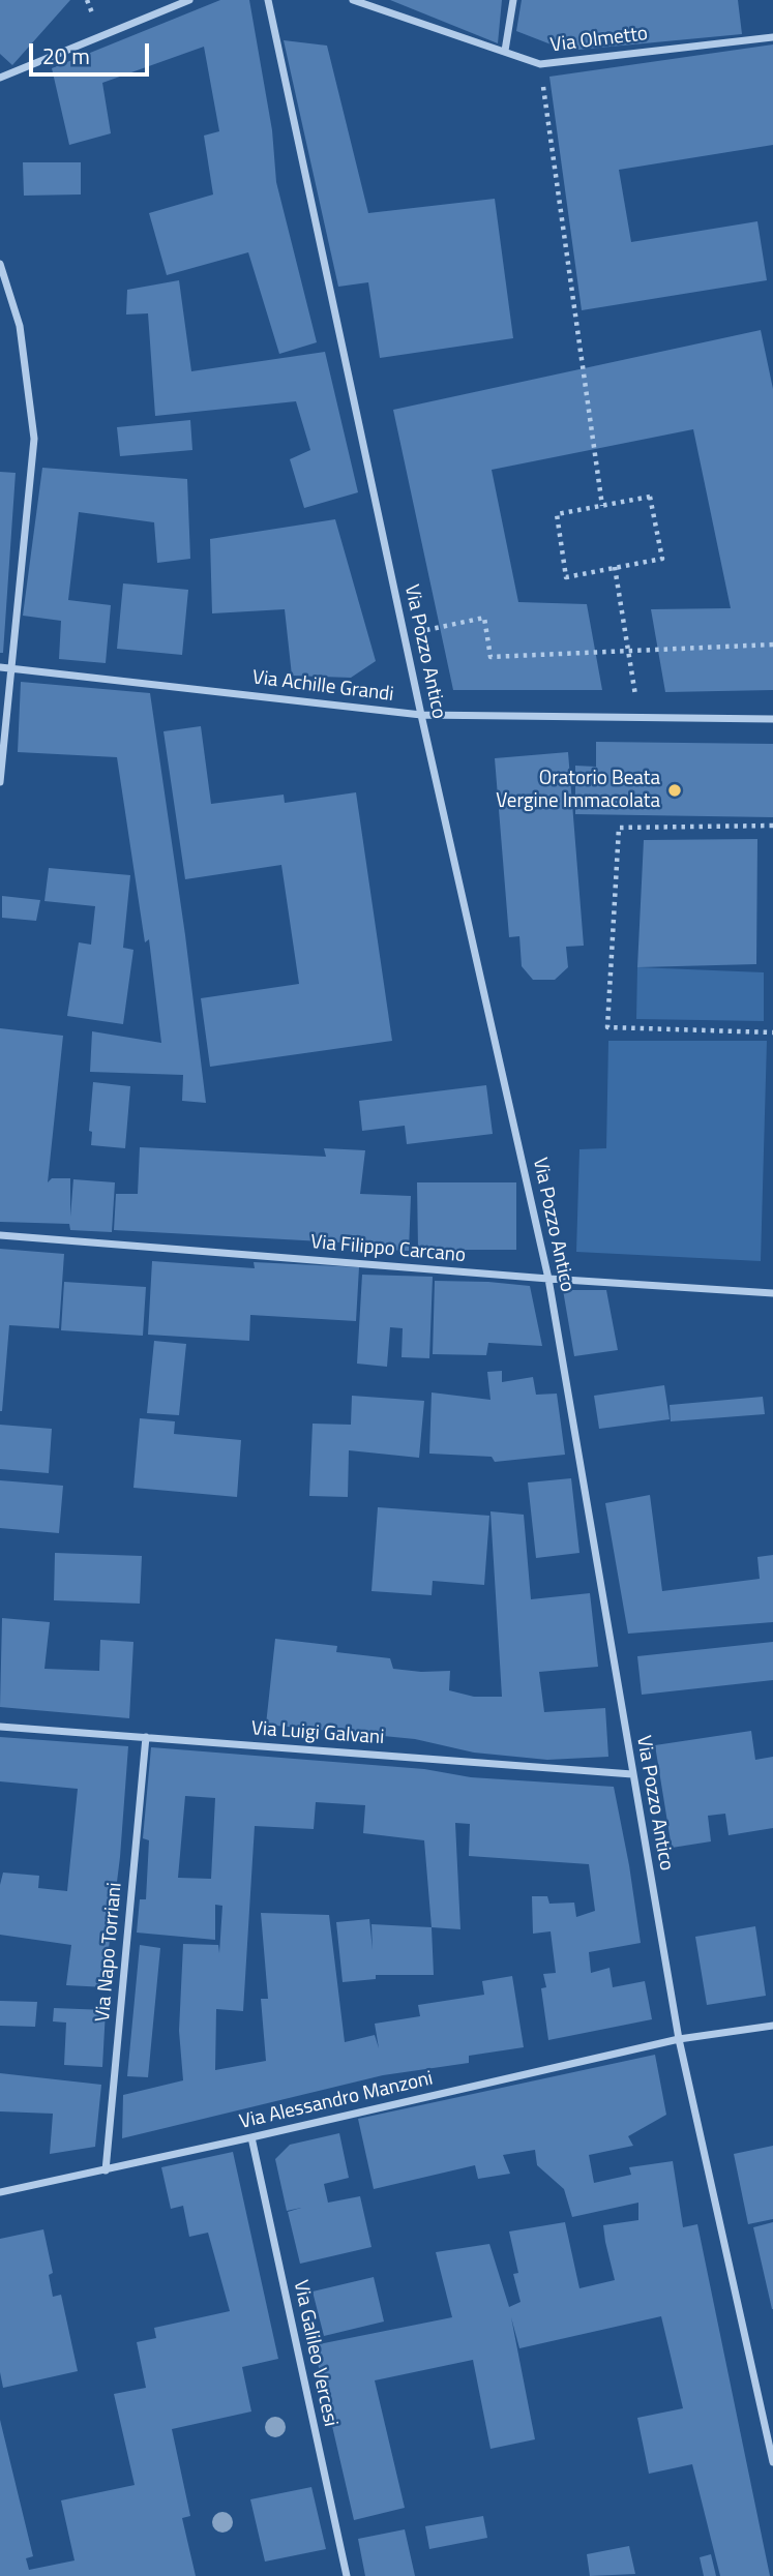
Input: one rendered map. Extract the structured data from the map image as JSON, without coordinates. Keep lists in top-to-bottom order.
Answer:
{
  "streets": {
    "street": [
      "Via Olmetto",
      "Via Pozzo Antico",
      "Via Achille Grandi",
      "Via Filippo Carcano",
      "Via Luigi Galvani",
      "Via Napo Torriani",
      "Via Alessandro Manzoni",
      "Via Galileo Vercesi"
    ]
  },
  "crossings": [
    ["Via Pozzo Antico", "Via Achille Grandi"],
    ["Via Pozzo Antico", "Via Filippo Carcano"],
    ["Via Pozzo Antico", "Via Luigi Galvani"],
    ["Via Pozzo Antico", "Via Alessandro Manzoni"],
    ["Via Luigi Galvani", "Via Napo Torriani"],
    ["Via Napo Torriani", "Via Alessandro Manzoni"],
    ["Via Alessandro Manzoni", "Via Galileo Vercesi"]
  ],
  "places": ["Oratorio Beata Vergine Immacolata"],
  "scale_bar": "20 m"
}
